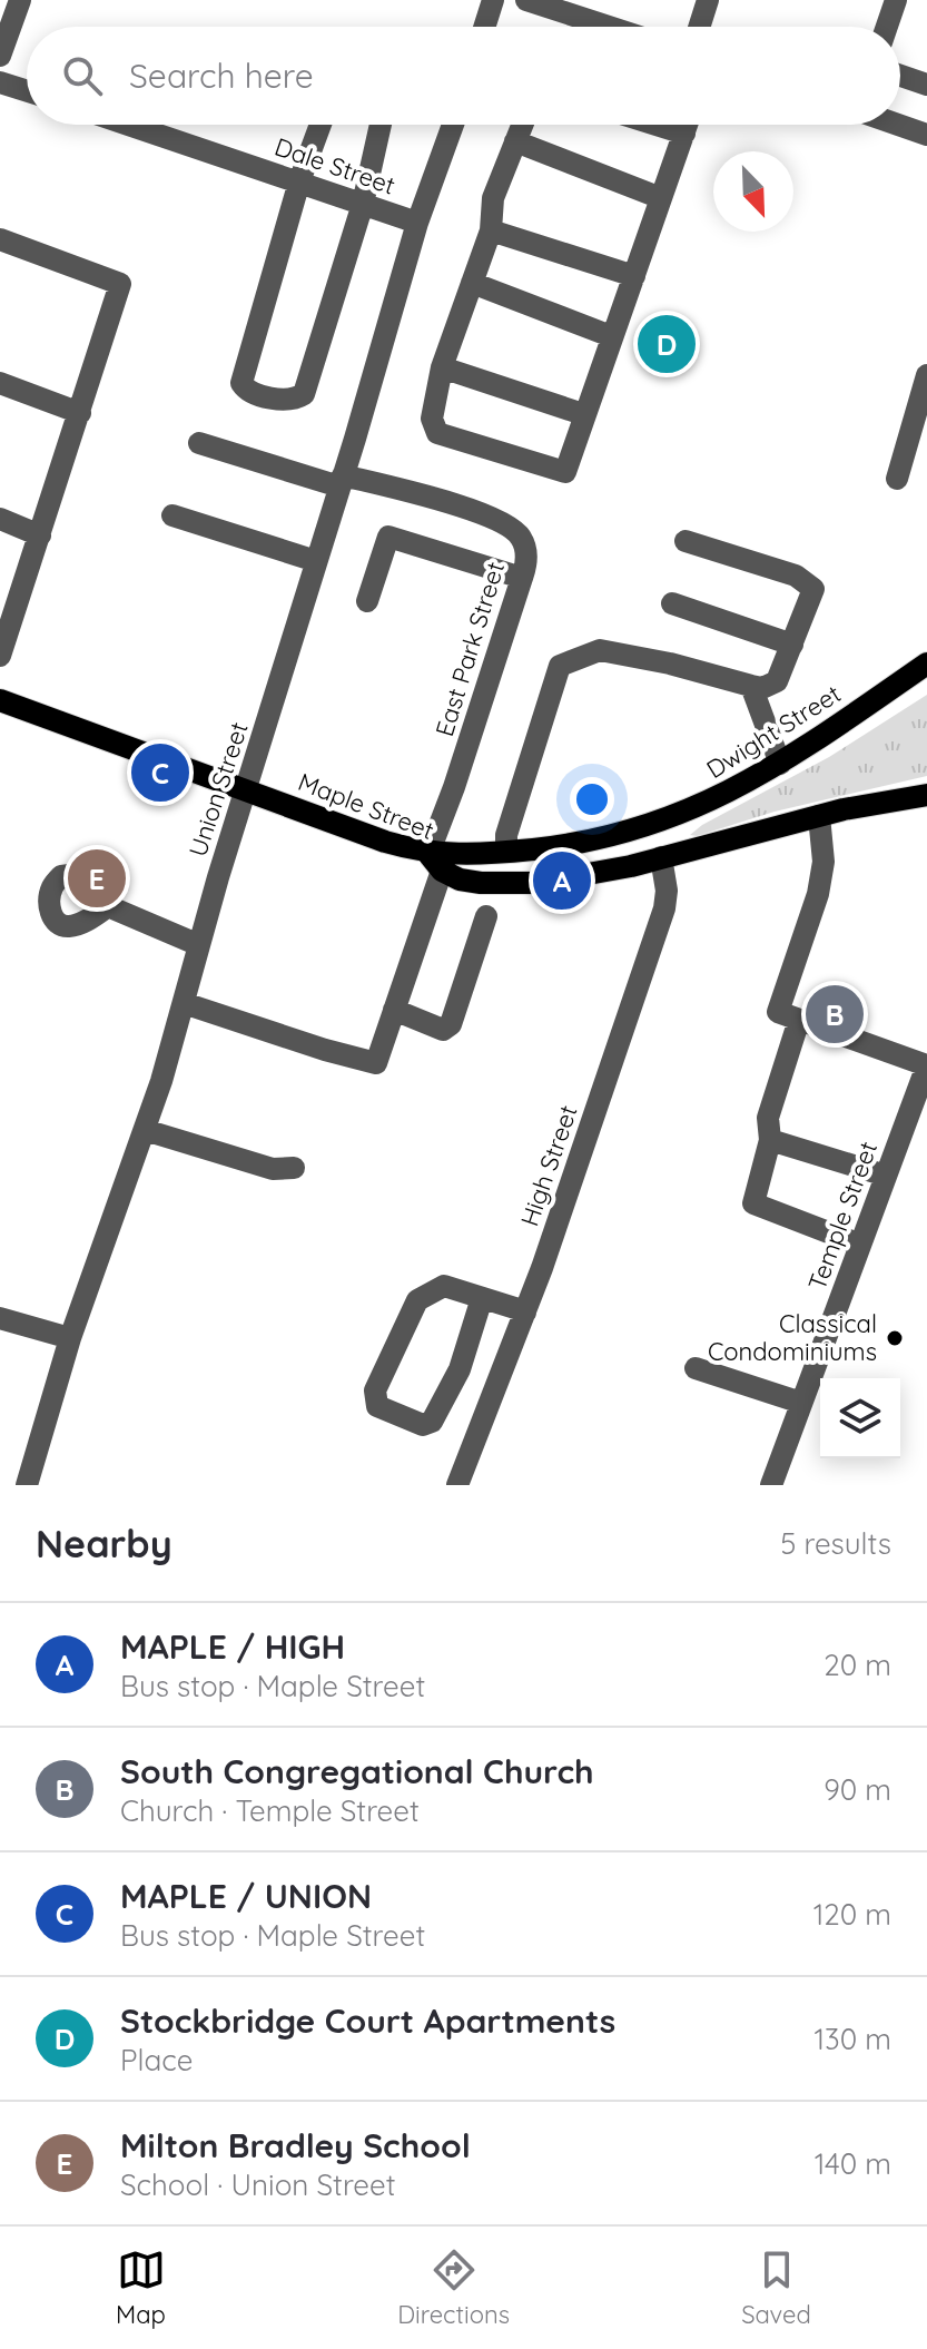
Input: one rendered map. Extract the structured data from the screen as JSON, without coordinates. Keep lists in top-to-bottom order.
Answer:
{
  "streets": {
    "main road": ["Dwight Street", "Maple Street"],
    "street": [
      "Dale Street",
      "East Park Street",
      "Union Street",
      "High Street",
      "Temple Street"
    ]
  },
  "crossings": [
    ["Dale Street", "Union Street"],
    ["East Park Street", "Dwight Street"],
    ["East Park Street", "Union Street"],
    ["East Park Street", "Maple Street"],
    ["Dwight Street", "Maple Street"],
    ["Union Street", "Maple Street"],
    ["Maple Street", "High Street"]
  ],
  "places": ["Classical Condominiums"],
  "north": "bottom right",
  "page": {
    "search": "Search here",
    "pins": [
      "D",
      "C",
      "E",
      "A",
      "B"
    ],
    "heading": ["Nearby", "5 results"],
    "list": [
      {
        "mark": "A",
        "name": "MAPLE / HIGH",
        "note": "Bus stop · Maple Street",
        "value": "20 m"
      },
      {
        "mark": "B",
        "name": "South Congregational Church",
        "note": "Church · Temple Street",
        "value": "90 m"
      },
      {
        "mark": "C",
        "name": "MAPLE / UNION",
        "note": "Bus stop · Maple Street",
        "value": "120 m"
      },
      {
        "mark": "D",
        "name": "Stockbridge Court Apartments",
        "note": "Place",
        "value": "130 m"
      },
      {
        "mark": "E",
        "name": "Milton Bradley School",
        "note": "School · Union Street",
        "value": "140 m"
      }
    ],
    "nav": ["Map", "Directions", "Saved"]
  }
}
